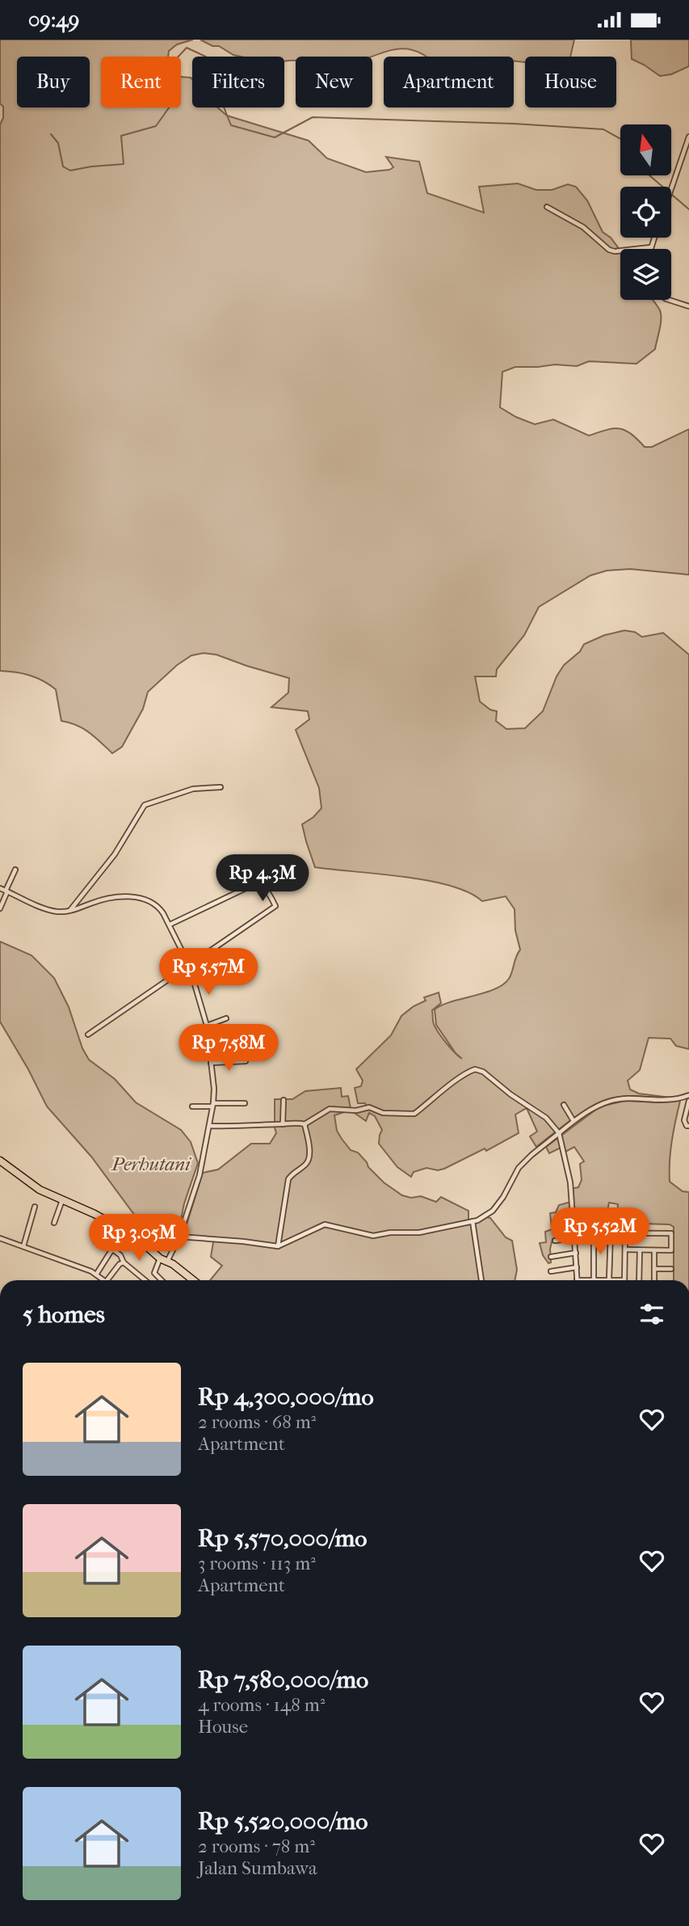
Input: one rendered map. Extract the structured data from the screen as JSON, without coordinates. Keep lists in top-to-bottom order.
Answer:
{
  "parks": ["Perhutani"],
  "north": "top",
  "page": {
    "status": "09:49",
    "chip": [
      "Buy",
      "Rent",
      "Filters",
      "New",
      "Apartment",
      "House"
    ],
    "price": [
      "Rp 4.3M",
      "Rp 5.57M",
      "Rp 7.58M",
      "Rp 5.52M",
      "Rp 3.05M"
    ],
    "heading": "5 homes",
    "list": [
      {
        "name": "Rp 4,300,000/mo",
        "note": "2 rooms · 68 m² · Apartment"
      },
      {
        "name": "Rp 5,570,000/mo",
        "note": "3 rooms · 113 m² · Apartment"
      },
      {
        "name": "Rp 7,580,000/mo",
        "note": "4 rooms · 148 m² · House"
      },
      {
        "name": "Rp 5,520,000/mo",
        "note": "2 rooms · 78 m² · Jalan Sumbawa"
      }
    ]
  }
}
